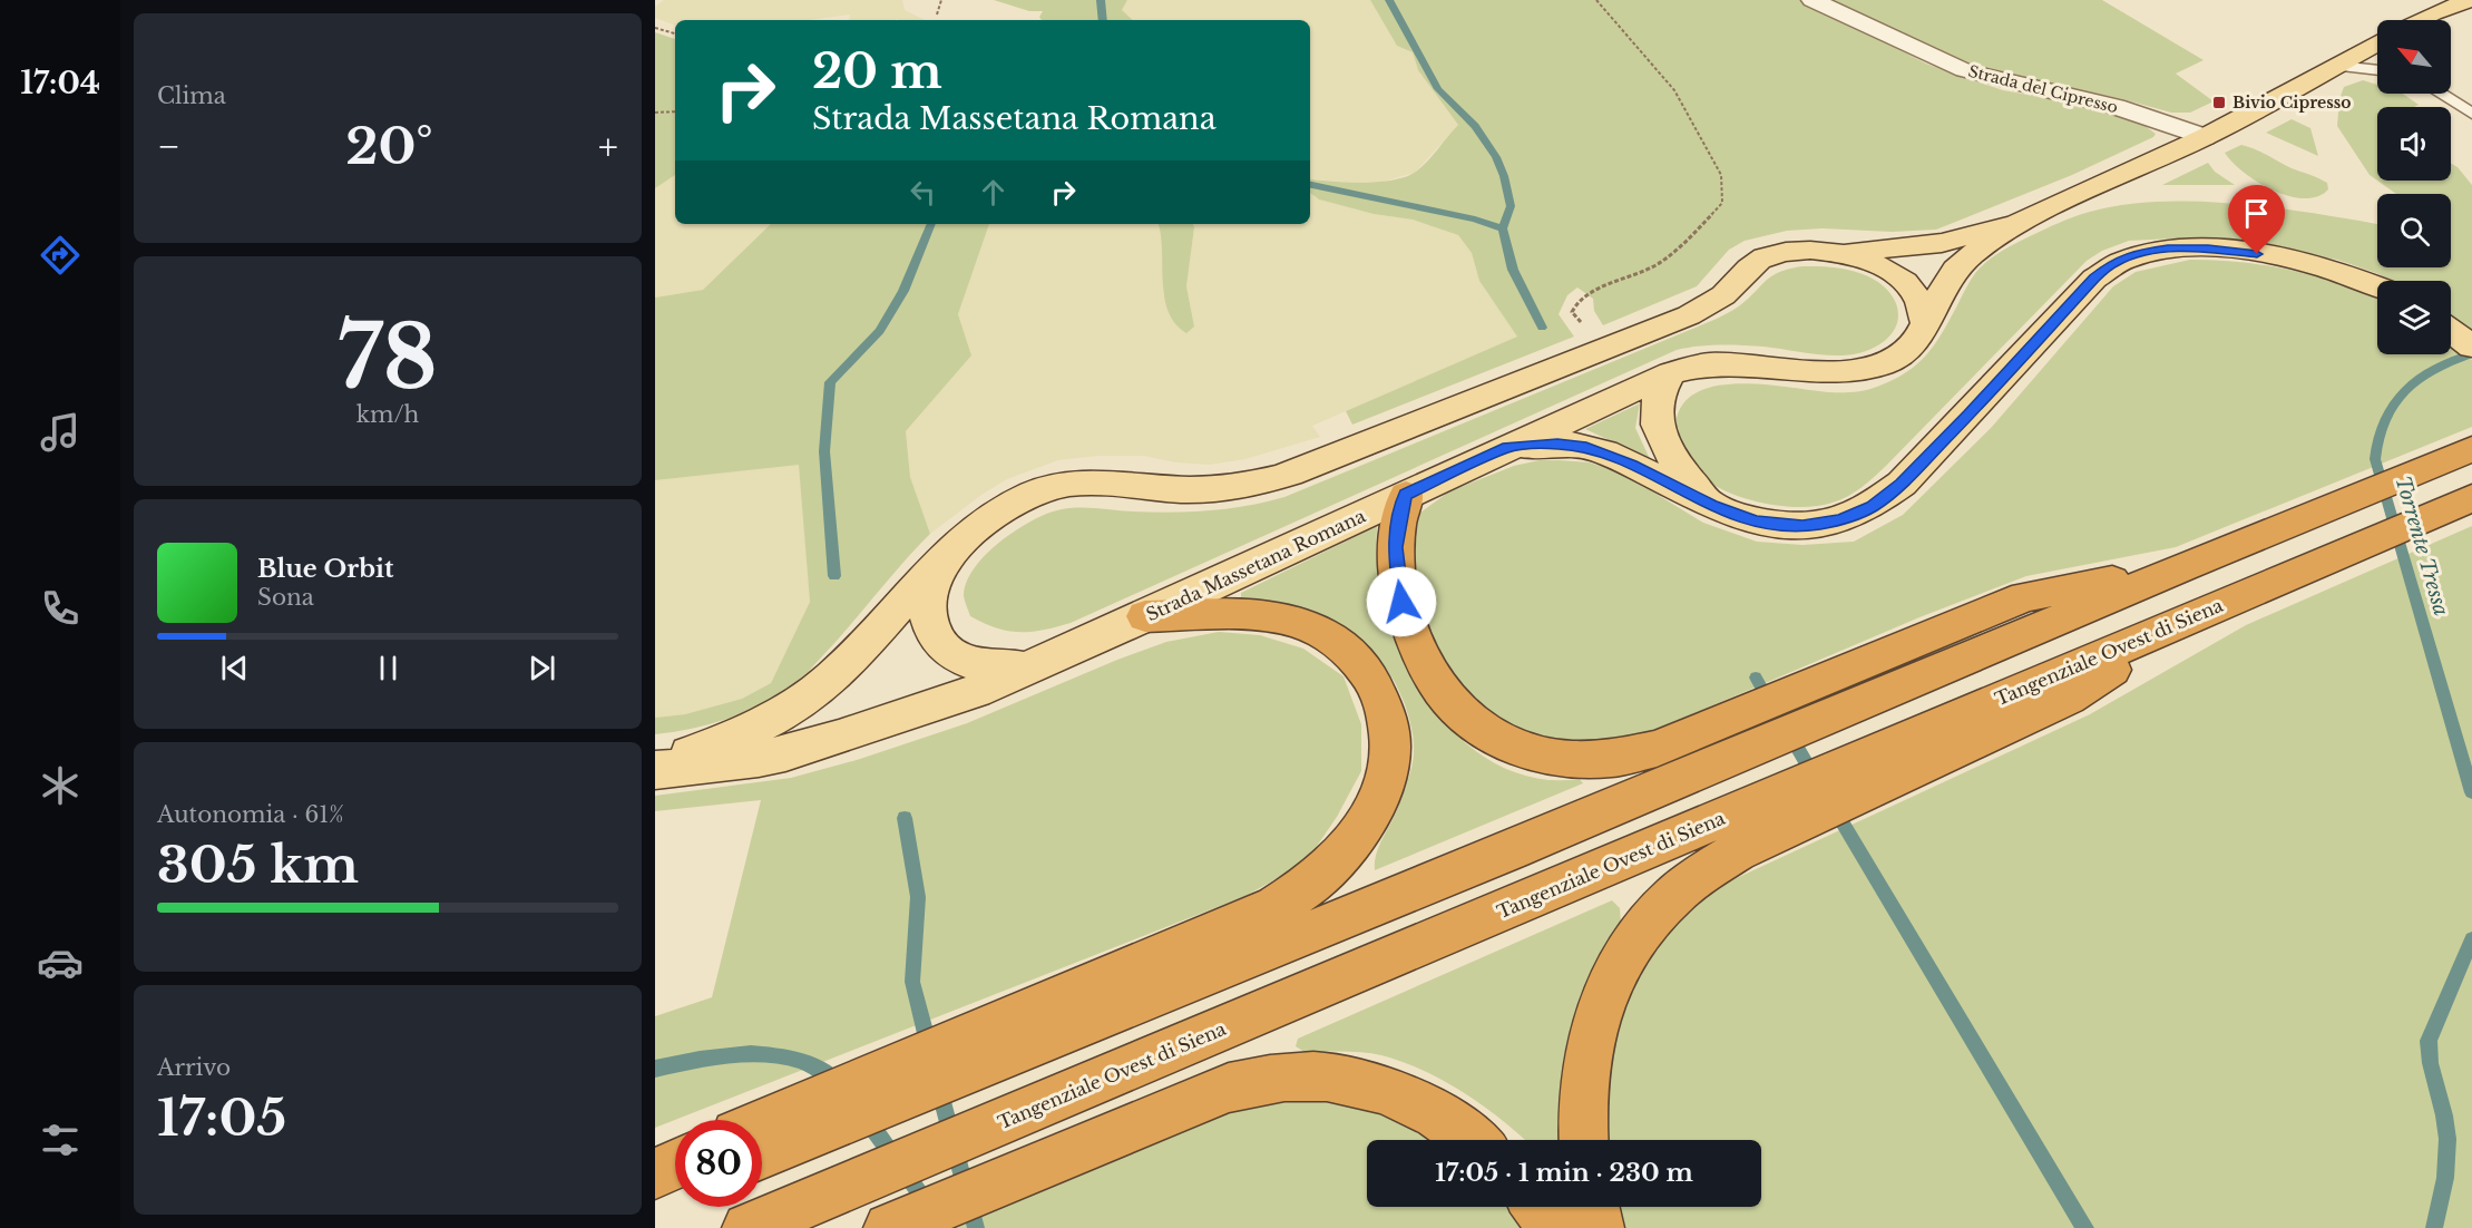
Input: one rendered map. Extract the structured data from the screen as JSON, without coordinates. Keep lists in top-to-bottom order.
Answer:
{
  "streets": {
    "highway": ["Tangenziale Ovest di Siena"],
    "main road": ["Strada Massetana Romana"],
    "street": ["Strada del Cipresso"]
  },
  "crossings": [
    ["Strada del Cipresso", "Strada Massetana Romana"]
  ],
  "water": ["Torrente Tressa"],
  "places": {
    "transit": ["Bivio Cipresso"]
  },
  "north": "top left",
  "page": {
    "tabs": "17:04",
    "tile": [
      "Clima",
      ["78", "km/h"],
      ["Autonomia · 61%", "305 km"],
      ["Arrivo", "17:05"]
    ],
    "turn": ["20 m", "Strada Massetana Romana"],
    "heat": ["−", "20°", "+"],
    "song": ["Blue Orbit", "Sona"],
    "limit": "80",
    "trip": "17:05 · 1 min · 230 m"
  }
}
